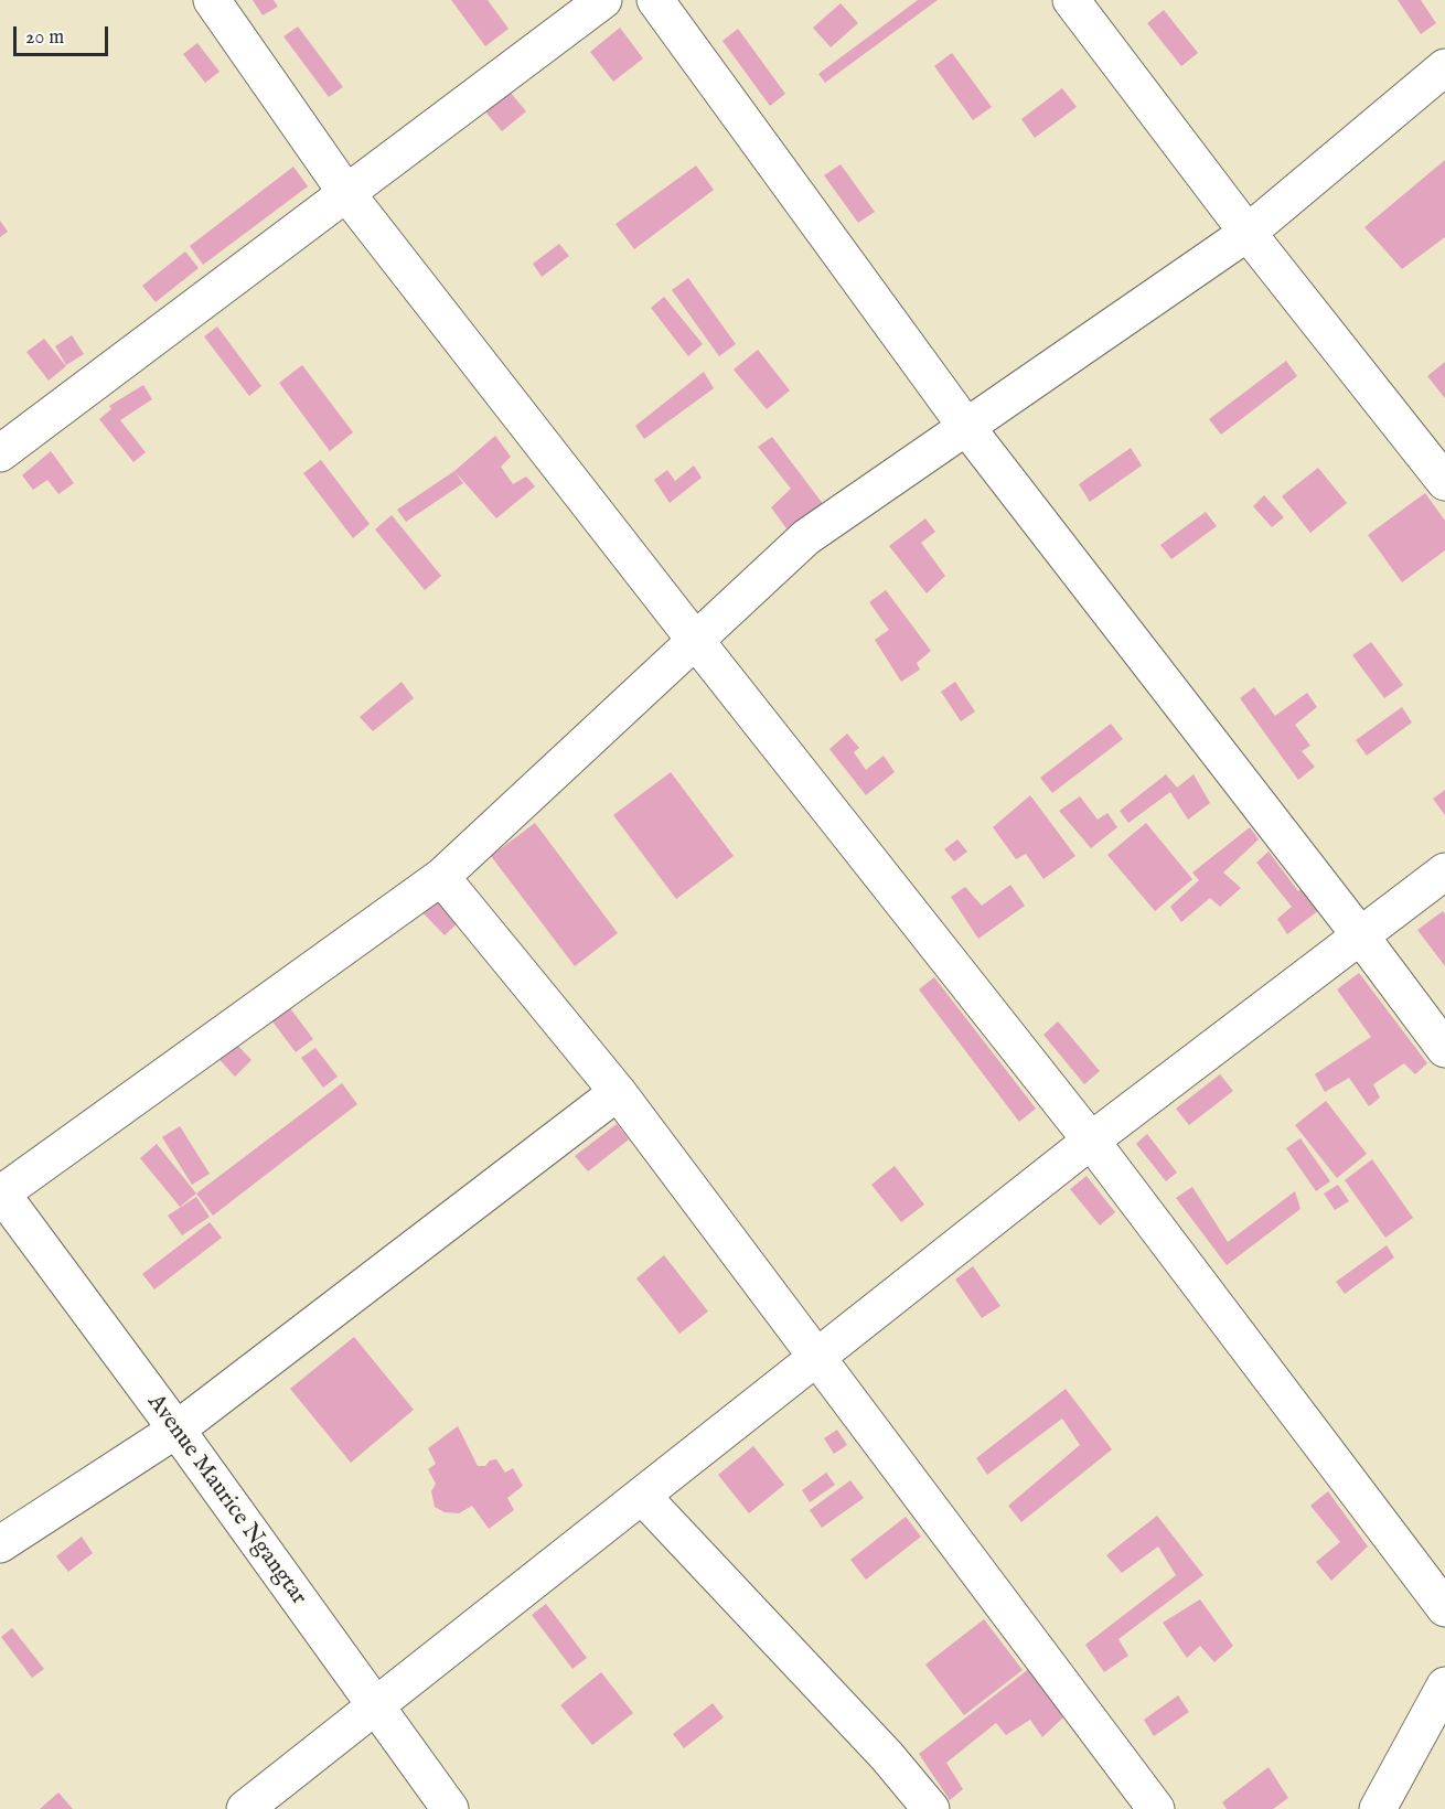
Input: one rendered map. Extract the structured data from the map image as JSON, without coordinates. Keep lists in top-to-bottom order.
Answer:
{
  "streets": {
    "street": ["Avenue Maurice Ngangtar"]
  },
  "scale_bar": "20 m"
}
